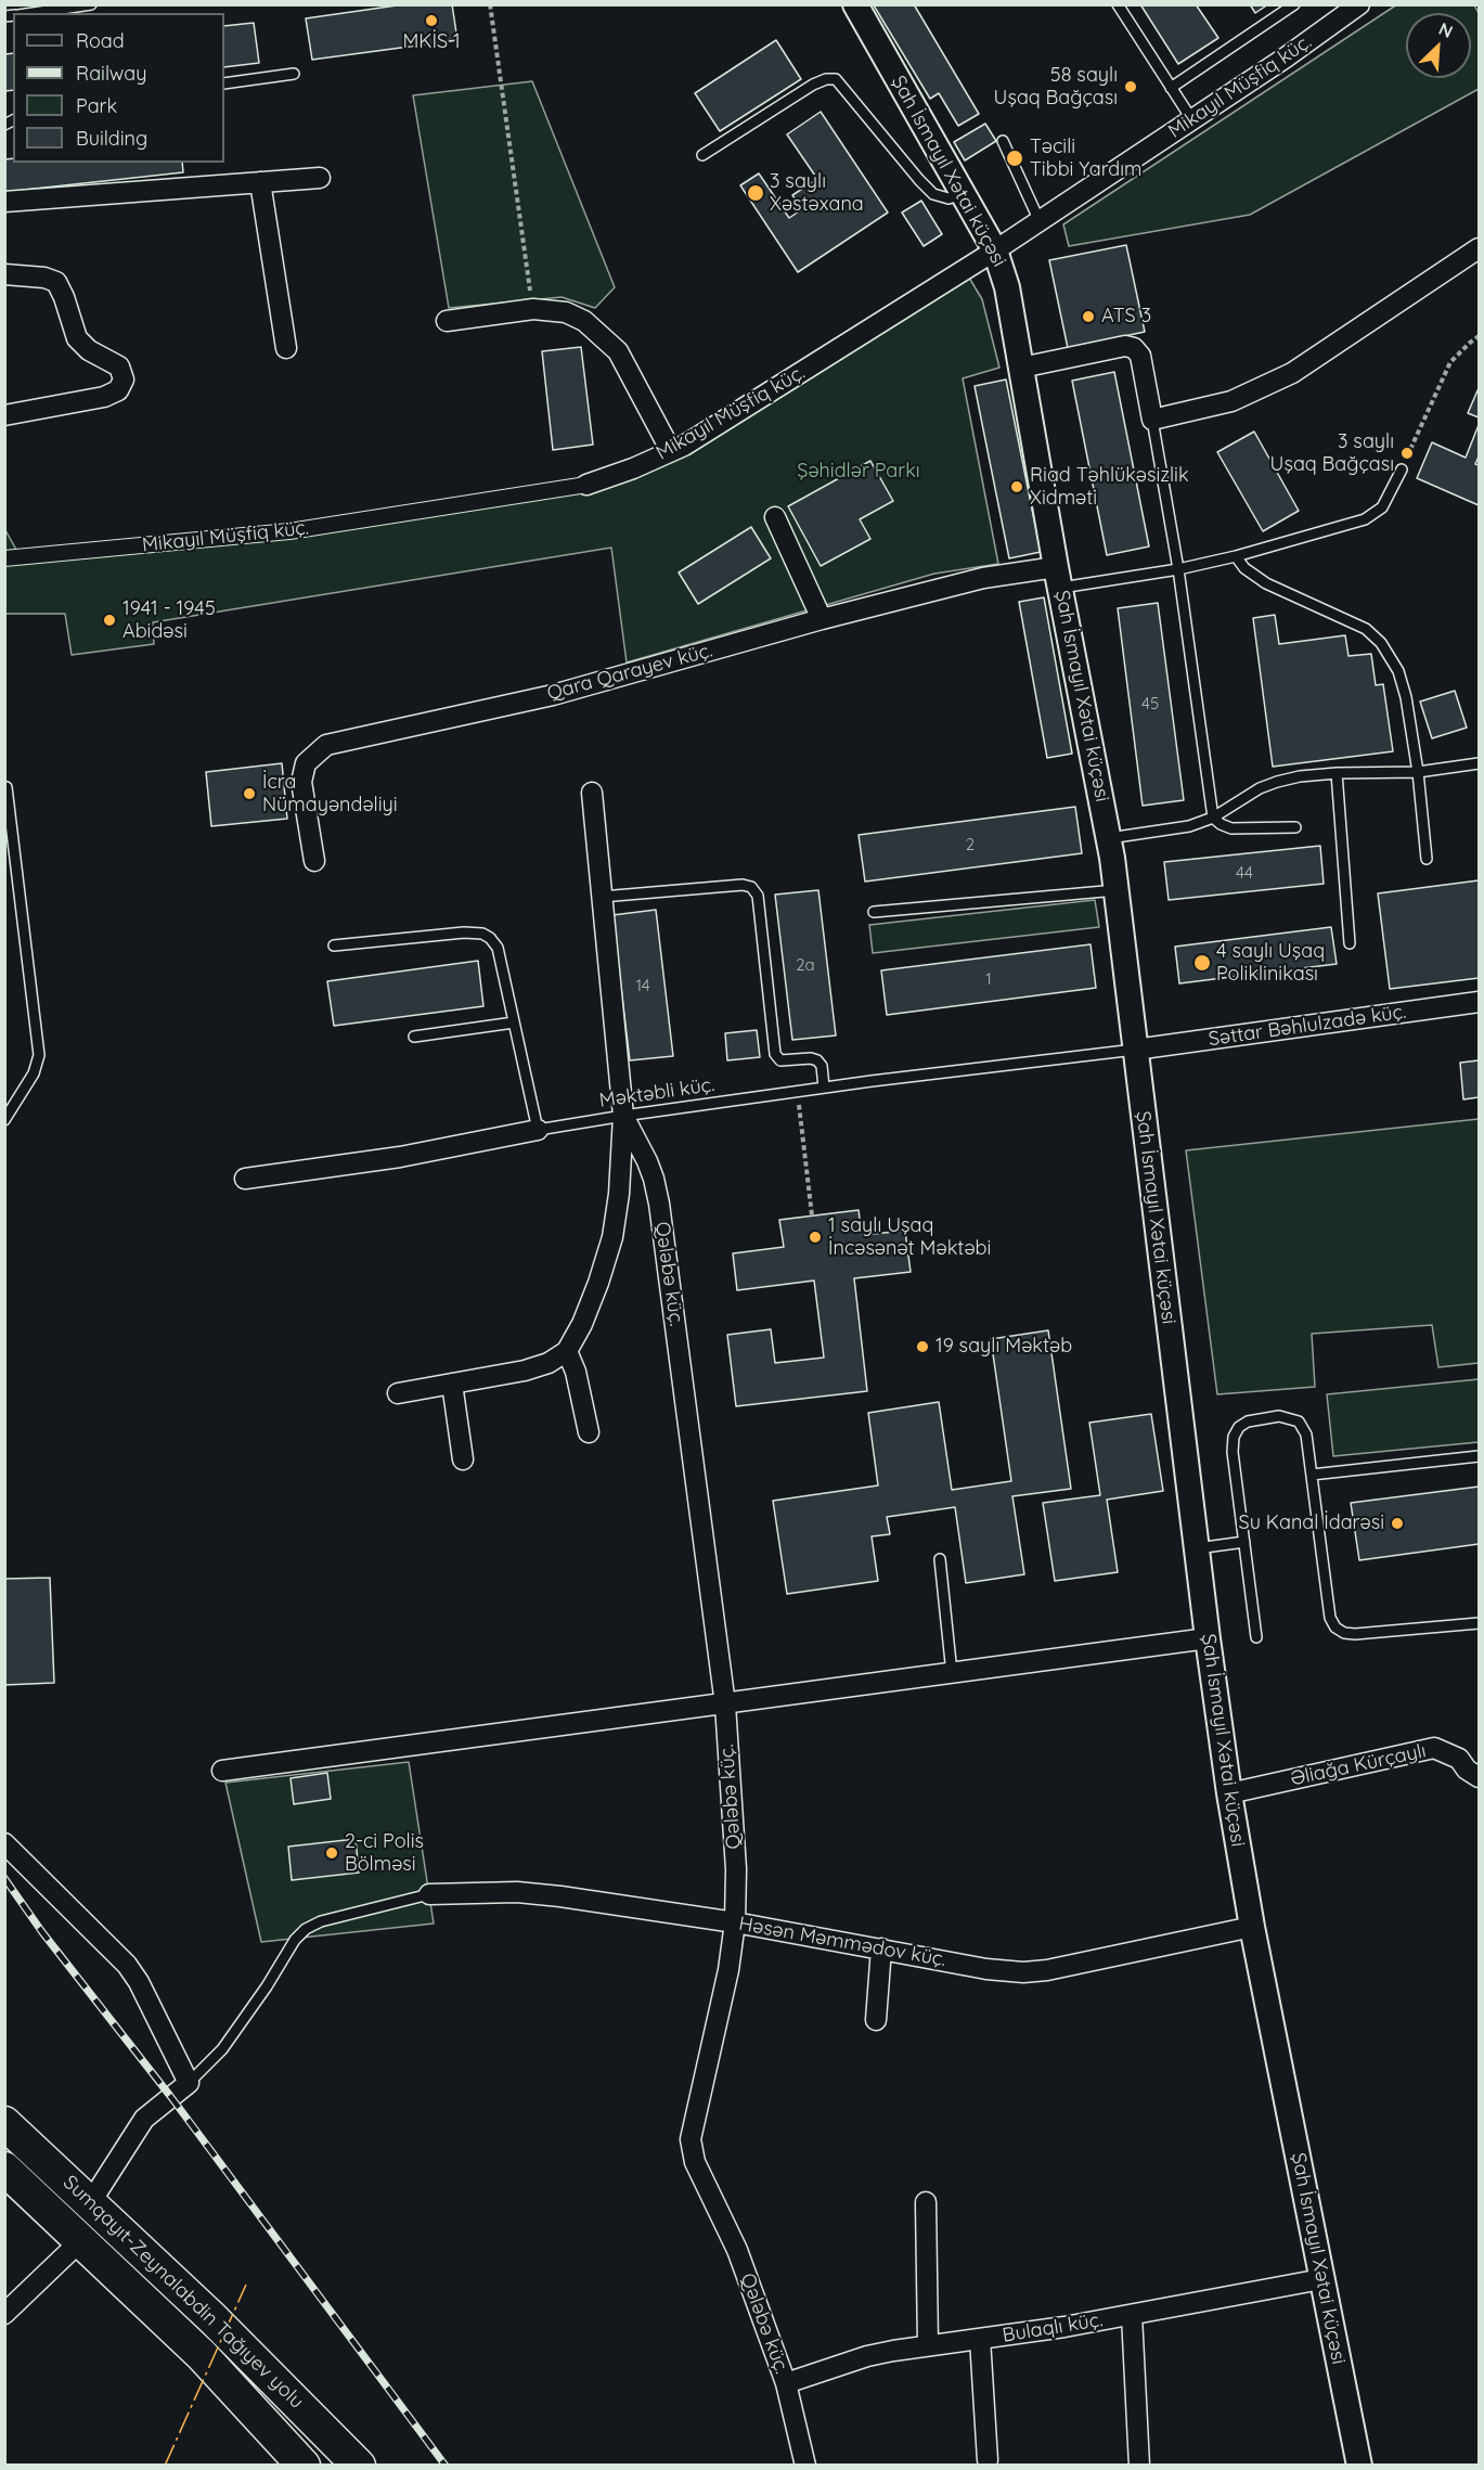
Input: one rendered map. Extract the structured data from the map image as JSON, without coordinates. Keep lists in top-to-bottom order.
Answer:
{
  "streets": {
    "main road": ["Sumqayıt-Zeynalabdin Tağıyev yolu"],
    "street": [
      "Mikayıl Müşfiq küç.",
      "Şah İsmayıl Xətai küçəsi",
      "Qara Qarayev küç.",
      "Səttar Bəhlulzadə küç.",
      "Qələbə küç.",
      "Əliağa Kürçaylı",
      "Həsən Məmmədov küç.",
      "Bulaqlı küç."
    ],
    "lane": ["Məktəbli küç."]
  },
  "crossings": [
    ["Mikayıl Müşfiq küç.", "Şah İsmayıl Xətai küçəsi"],
    ["Şah İsmayıl Xətai küçəsi", "Qara Qarayev küç."],
    ["Şah İsmayıl Xətai küçəsi", "Səttar Bəhlulzadə küç."],
    ["Şah İsmayıl Xətai küçəsi", "Məktəbli küç."],
    ["Şah İsmayıl Xətai küçəsi", "Əliağa Kürçaylı"],
    ["Şah İsmayıl Xətai küçəsi", "Həsən Məmmədov küç."],
    ["Şah İsmayıl Xətai küçəsi", "Bulaqlı küç."],
    ["Səttar Bəhlulzadə küç.", "Məktəbli küç."],
    ["Məktəbli küç.", "Qələbə küç."],
    ["Qələbə küç.", "Həsən Məmmədov küç."],
    ["Qələbə küç.", "Bulaqlı küç."]
  ],
  "parks": ["Şəhidlər Parkı"],
  "places": [
    "MKİS 1",
    "58 saylı Uşaq Bağçası",
    "Təcili Tibbi Yardım",
    "3 saylı Xəstəxana",
    "ATS 3",
    "3 saylı Uşaq Bağçası",
    "Riad Təhlükəsizlik Xidməti",
    "1941 - 1945 Abidəsi",
    "İcra Nümayəndəliyi",
    "4 saylı Uşaq Poliklinikası",
    "1 saylı Uşaq İncəsənət Məktəbi",
    "19 saylı Məktəb",
    "Su Kanal İdarəsi",
    "2-ci Polis Bölməsi"
  ],
  "house_numbers": [
    "45",
    "2",
    "44",
    "2a",
    "1",
    "14"
  ],
  "legend": [
    "Road",
    "Railway",
    "Park",
    "Building"
  ],
  "north": "top right"
}
